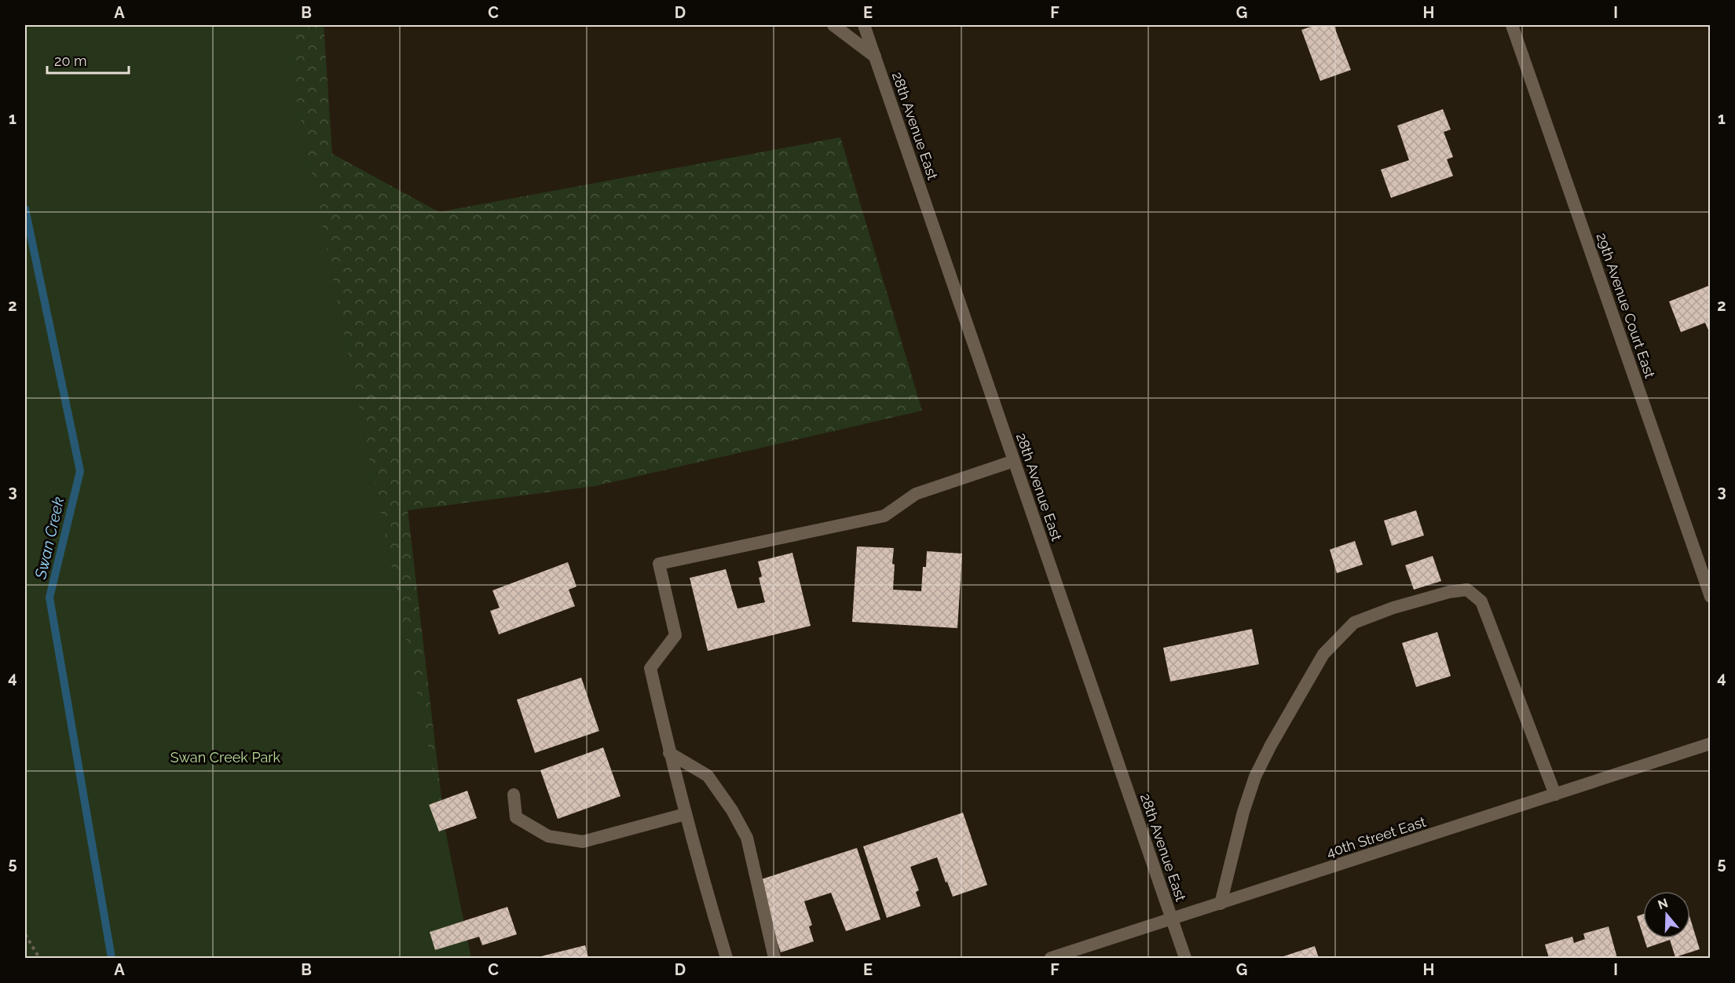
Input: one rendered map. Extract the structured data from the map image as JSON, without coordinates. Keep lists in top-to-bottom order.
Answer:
{
  "streets": {
    "street": ["28th Avenue East", "29th Avenue Court East", "40th Street East"]
  },
  "crossings": [
    ["28th Avenue East", "40th Street East"]
  ],
  "water": ["Swan Creek"],
  "parks": ["Swan Creek Park"],
  "scale_bar": "20 m",
  "north": "top",
  "grid": {
    "columns": [
      "A",
      "B",
      "C",
      "D",
      "E",
      "F",
      "G",
      "H",
      "I"
    ],
    "rows": [
      "1",
      "2",
      "3",
      "4",
      "5"
    ]
  }
}
